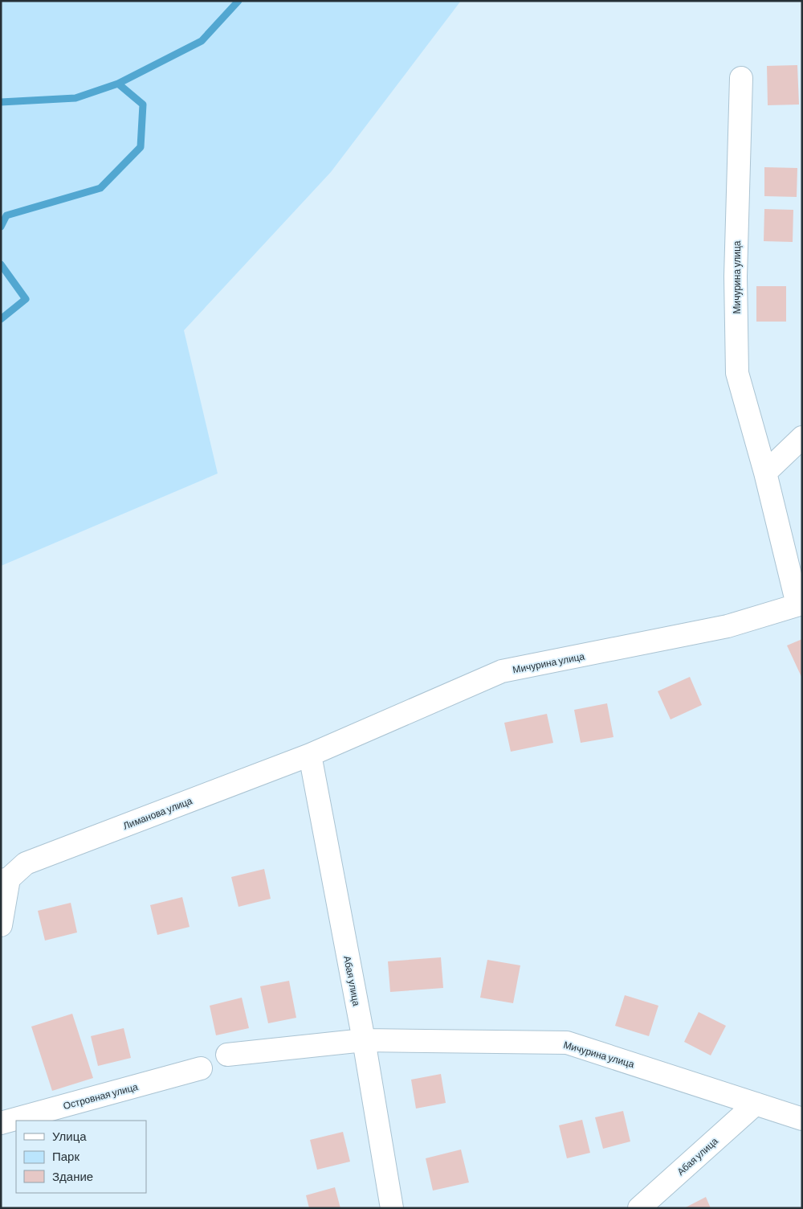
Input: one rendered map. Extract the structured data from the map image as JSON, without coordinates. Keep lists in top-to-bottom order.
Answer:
{
  "streets": {
    "street": [
      "Мичурина улица",
      "Лиманова улица",
      "Абая улица",
      "Островная улица"
    ]
  },
  "crossings": [
    ["Мичурина улица", "Лиманова улица"],
    ["Мичурина улица", "Абая улица"],
    ["Лиманова улица", "Абая улица"]
  ],
  "legend": ["Улица", "Парк", "Здание"]
}
